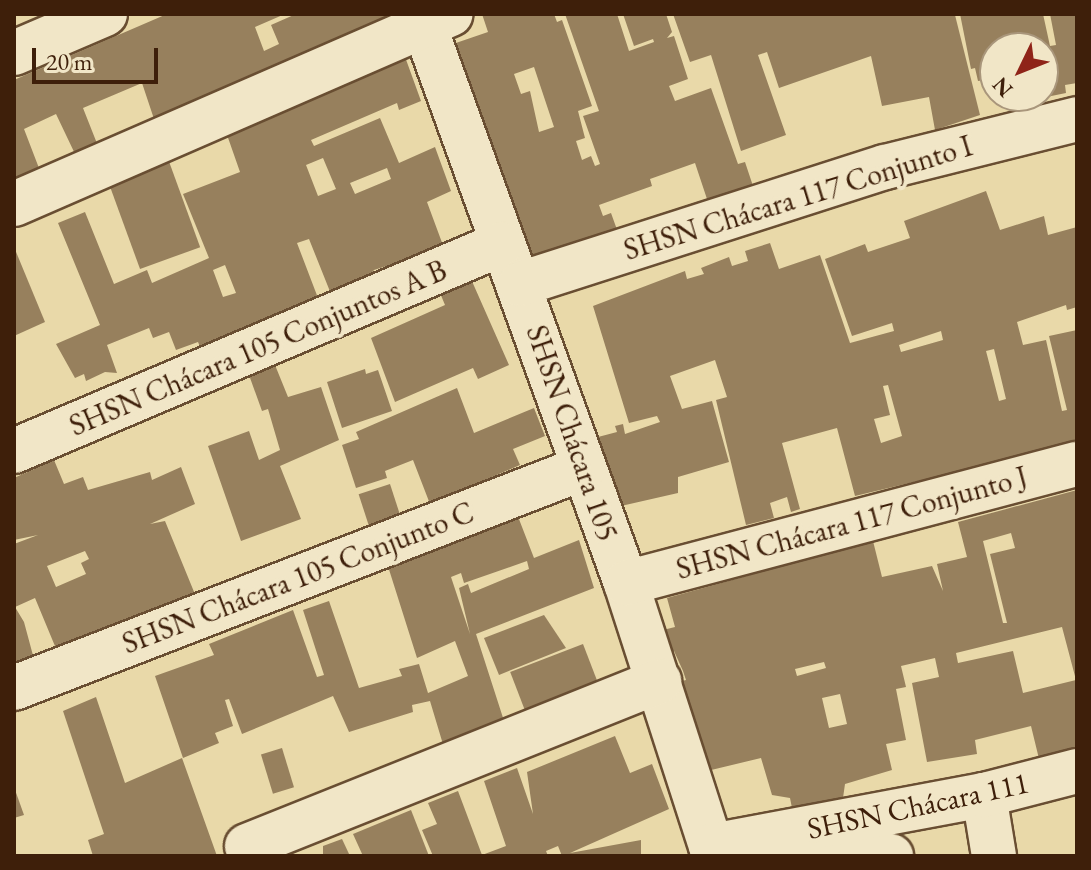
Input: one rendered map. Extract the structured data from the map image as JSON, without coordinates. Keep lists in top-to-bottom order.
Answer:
{
  "streets": {
    "street": [
      "SHSN Chácara 117 Conjunto I",
      "SHSN Chácara 105 Conjuntos A B",
      "SHSN Chácara 105",
      "SHSN Chácara 117 Conjunto J",
      "SHSN Chácara 105 Conjunto C",
      "SHSN Chácara 111"
    ]
  },
  "crossings": [
    ["SHSN Chácara 117 Conjunto I", "SHSN Chácara 105"],
    ["SHSN Chácara 105 Conjuntos A B", "SHSN Chácara 105"],
    ["SHSN Chácara 105", "SHSN Chácara 117 Conjunto J"],
    ["SHSN Chácara 105", "SHSN Chácara 105 Conjunto C"],
    ["SHSN Chácara 105", "SHSN Chácara 111"]
  ],
  "scale_bar": "20 m",
  "north": "bottom left"
}
